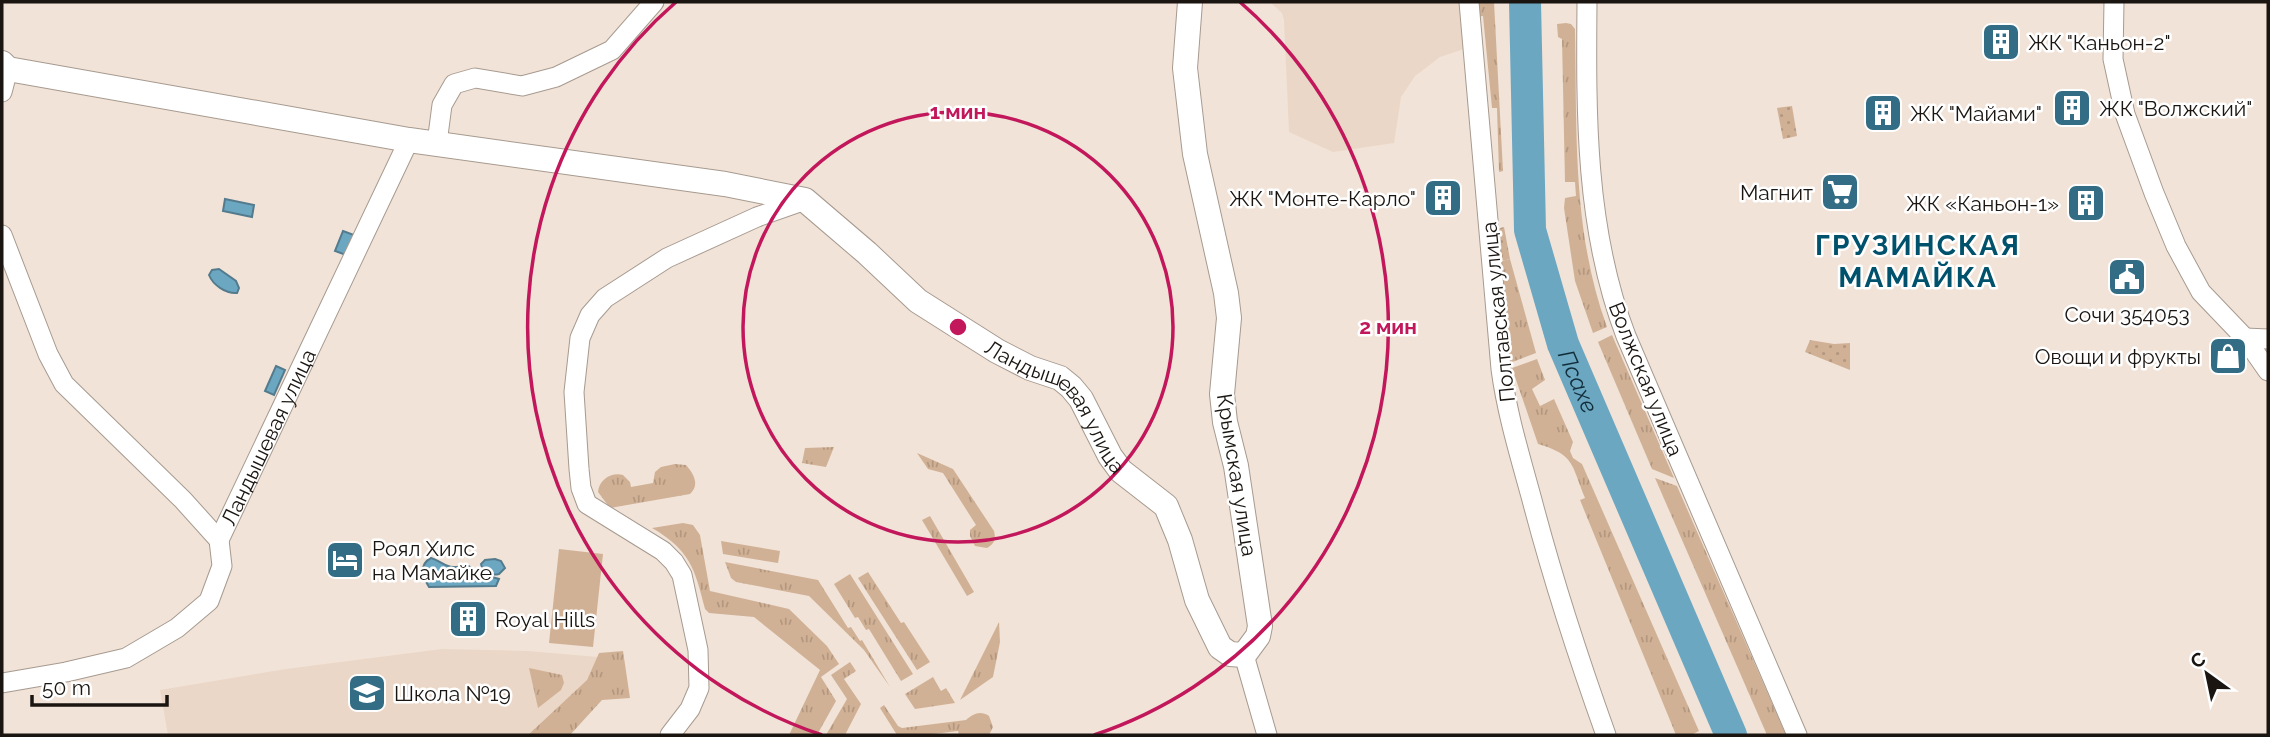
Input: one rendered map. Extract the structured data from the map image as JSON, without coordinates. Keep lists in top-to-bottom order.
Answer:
{
  "streets": {
    "street": [
      "Полтавская улица",
      "Волжская улица",
      "Ландышевая улица",
      "Крымская улица"
    ]
  },
  "crossings": [
    ["Ландышевая улица", "Крымская улица"]
  ],
  "districts": ["ГРУЗИНСКАЯ МАМАЙКА"],
  "water": ["Псахе"],
  "places": {
    "building": [
      "ЖК \"Каньон-2\"",
      "ЖК \"Волжский\"",
      "ЖК \"Майами\"",
      "ЖК \"Монте-Карло\"",
      "ЖК «Каньон-1»",
      "Royal Hills"
    ],
    "supermarket": ["Магнит"],
    "public building": ["Сочи 354053"],
    "shop": ["Овощи и фрукты"],
    "hotel": ["Роял Хилс на Мамайке"],
    "school or university": ["Школа №19"]
  },
  "scale_bar": "50 m",
  "north": "top left",
  "rings": ["1 мин", "2 мин"]
}
